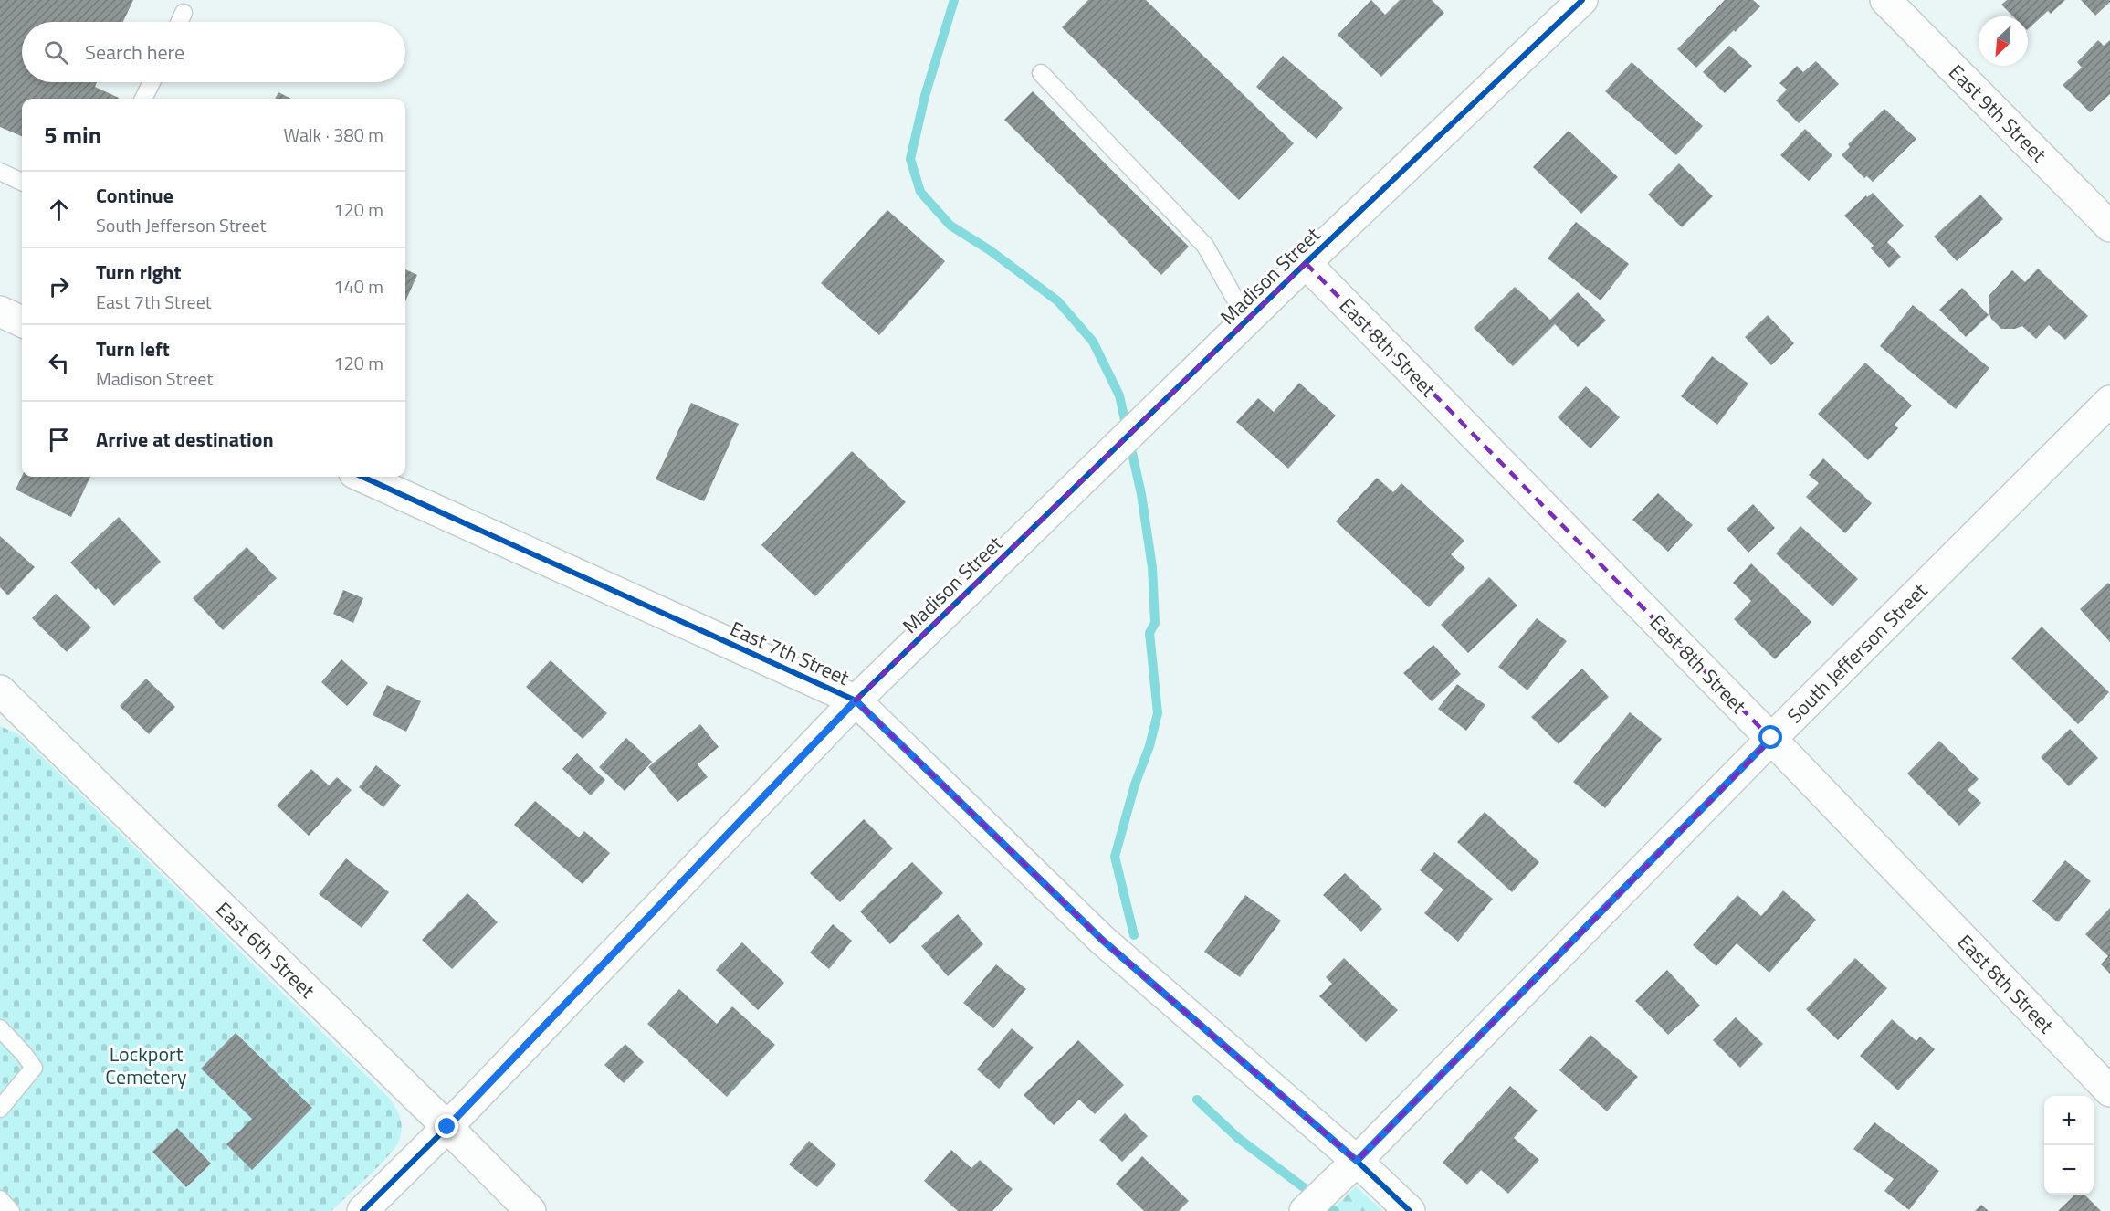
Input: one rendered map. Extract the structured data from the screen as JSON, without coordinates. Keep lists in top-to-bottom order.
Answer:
{
  "streets": {
    "street": [
      "East 9th Street",
      "Madison Street",
      "East 8th Street",
      "East 7th Street",
      "South Jefferson Street",
      "East 6th Street"
    ]
  },
  "crossings": [
    ["Madison Street", "East 8th Street"],
    ["Madison Street", "East 7th Street"],
    ["Madison Street", "East 6th Street"],
    ["East 8th Street", "South Jefferson Street"],
    ["East 7th Street", "South Jefferson Street"]
  ],
  "parks": ["Lockport Cemetery"],
  "north": "bottom left",
  "page": {
    "search": "Search here",
    "heading": ["5 min", "Walk · 380 m"],
    "list": [
      ["Continue", "South Jefferson Street", "120 m"],
      ["Turn right", "East 7th Street", "140 m"],
      ["Turn left", "Madison Street", "120 m"],
      "Arrive at destination"
    ],
    "map_buttons": ["+", "−"]
  }
}
